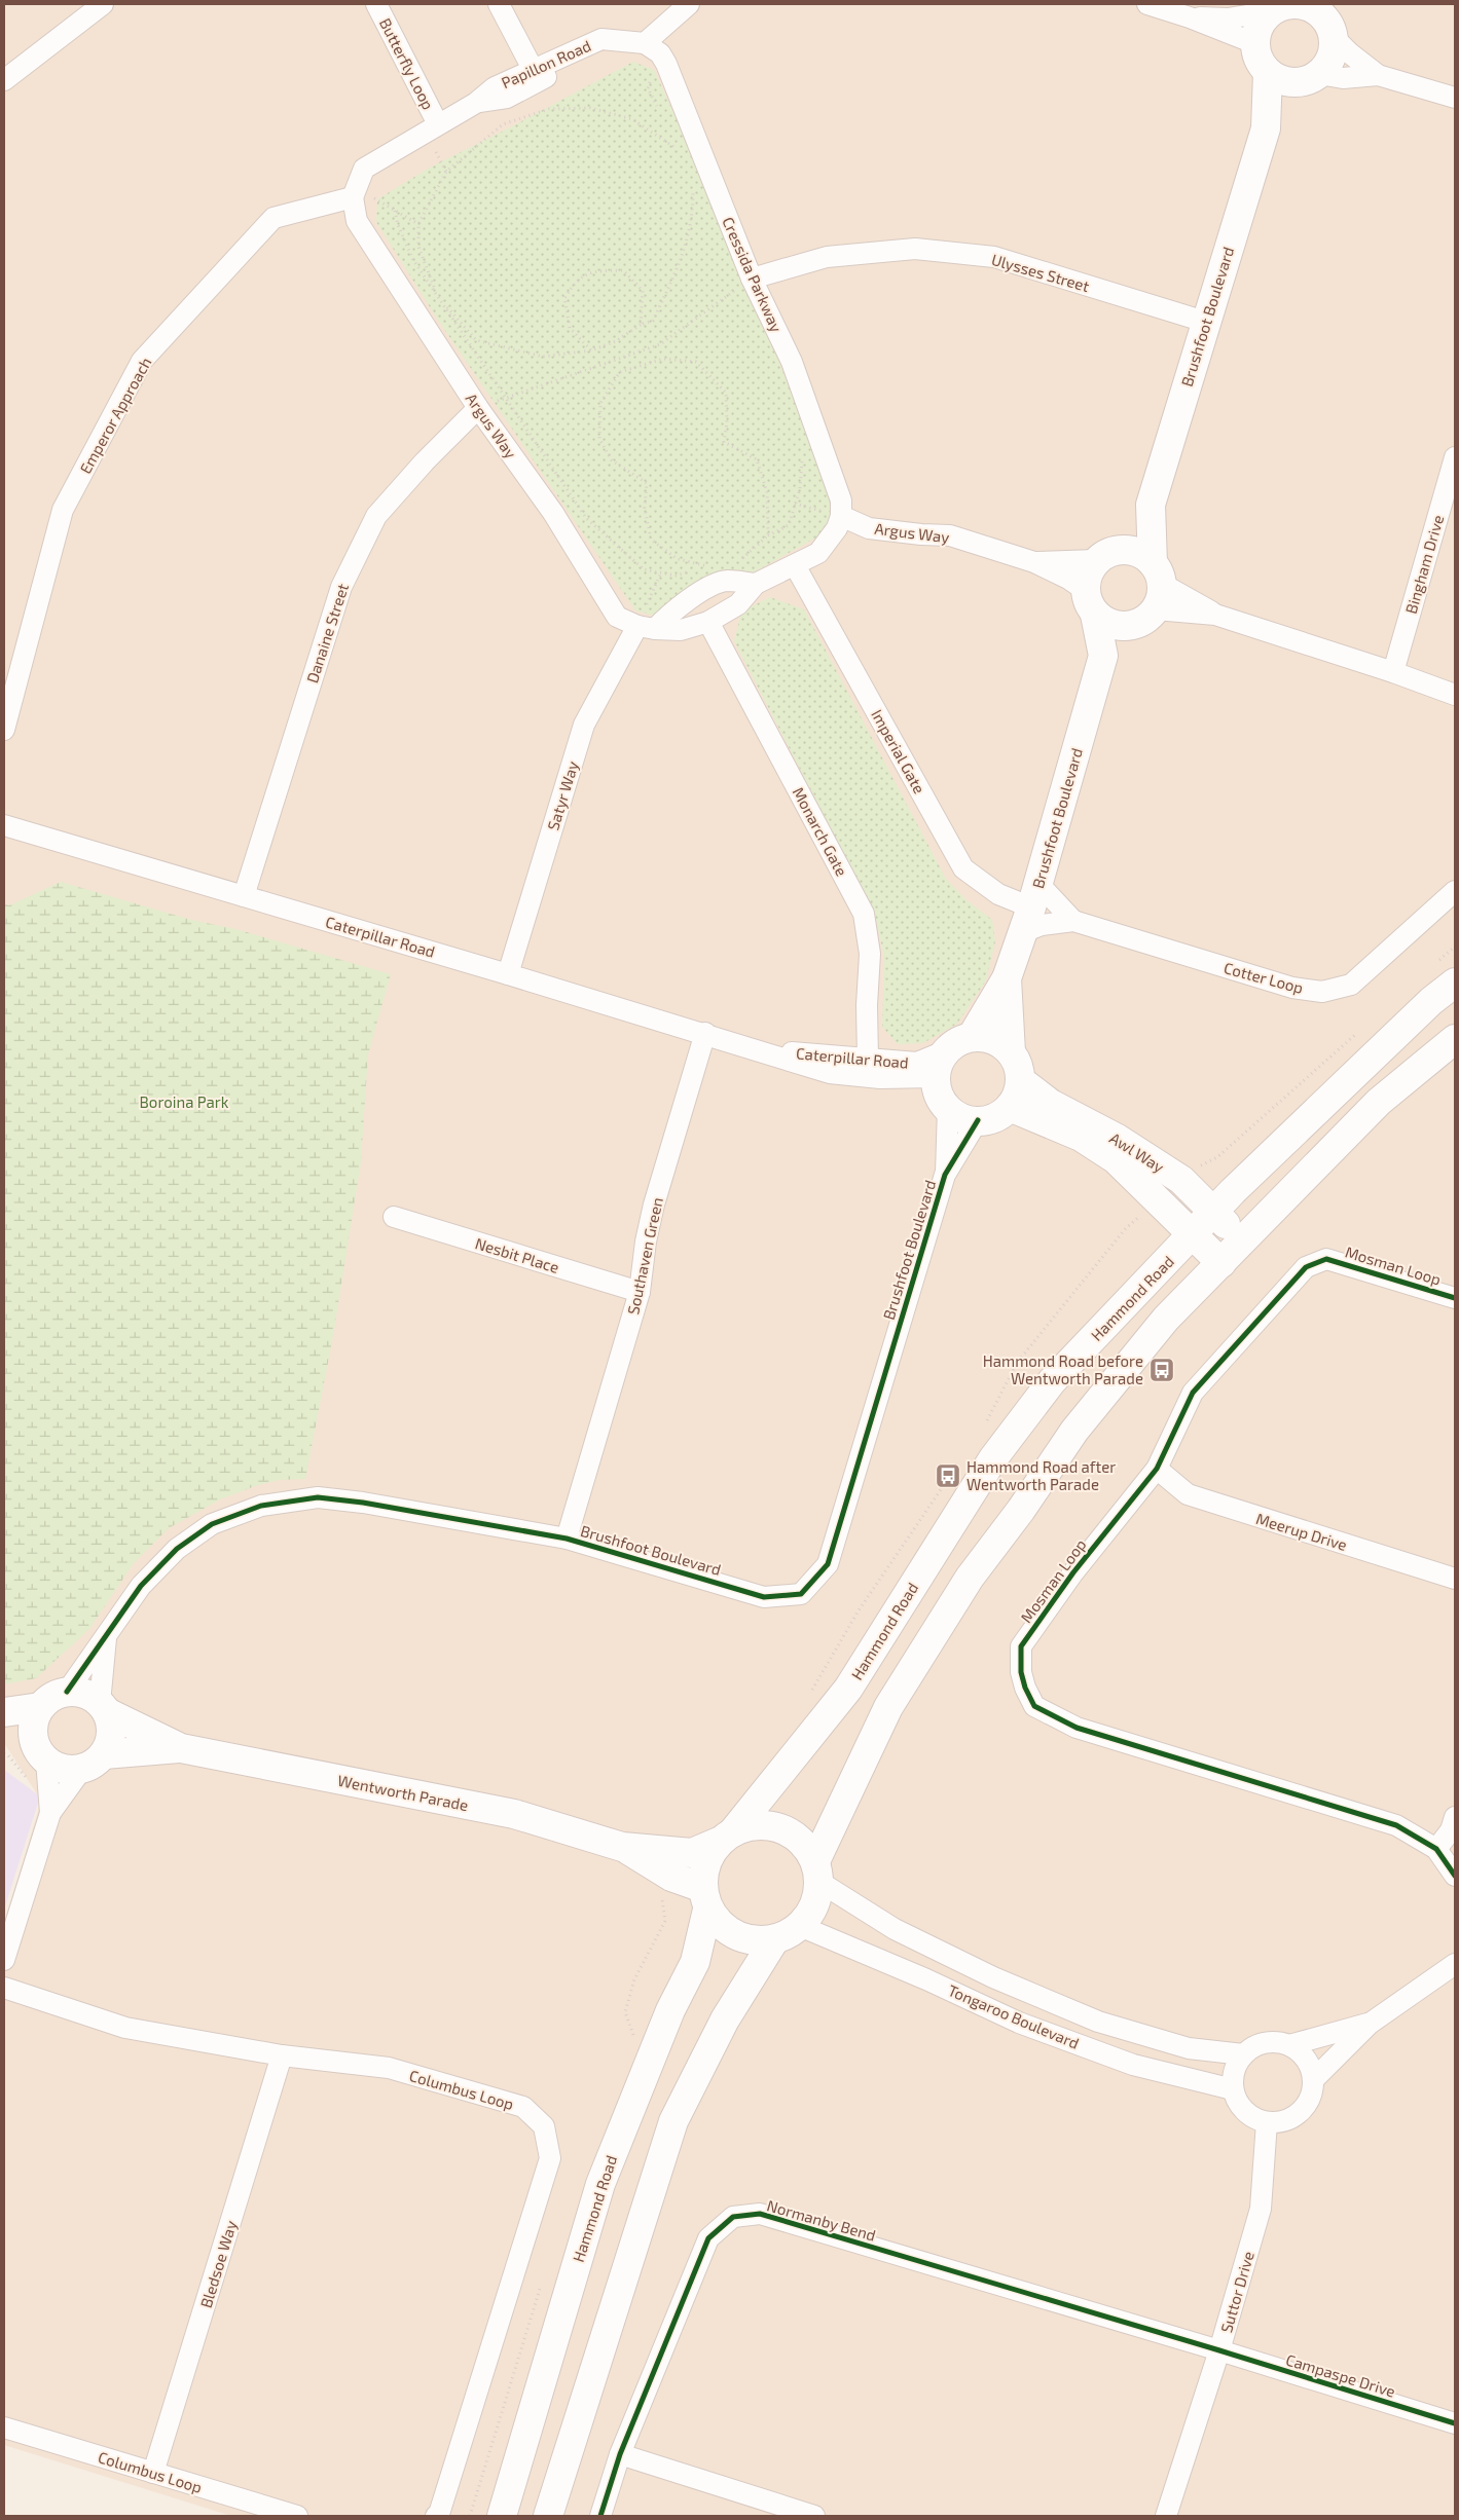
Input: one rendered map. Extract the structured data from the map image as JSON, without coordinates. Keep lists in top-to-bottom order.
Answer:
{
  "streets": {
    "main road": [
      "Brushfoot Boulevard",
      "Awl Way",
      "Hammond Road",
      "Wentworth Parade"
    ],
    "street": [
      "Butterfly Loop",
      "Papillon Road",
      "Ulysses Street",
      "Cressida Parkway",
      "Emperor Approach",
      "Argus Way",
      "Bingham Drive",
      "Danaine Street",
      "Imperial Gate",
      "Satyr Way",
      "Monarch Gate",
      "Caterpillar Road",
      "Cotter Loop",
      "Nesbit Place",
      "Southaven Green",
      "Mosman Loop",
      "Meerup Drive",
      "Tongaroo Boulevard",
      "Columbus Loop",
      "Normanby Bend",
      "Bledsoe Way",
      "Suttor Drive",
      "Campaspe Drive"
    ]
  },
  "crossings": [
    ["Butterfly Loop", "Papillon Road"],
    ["Papillon Road", "Cressida Parkway"],
    ["Papillon Road", "Emperor Approach"],
    ["Papillon Road", "Argus Way"],
    ["Ulysses Street", "Cressida Parkway"],
    ["Ulysses Street", "Brushfoot Boulevard"],
    ["Cressida Parkway", "Argus Way"],
    ["Brushfoot Boulevard", "Argus Way"],
    ["Brushfoot Boulevard", "Imperial Gate"],
    ["Brushfoot Boulevard", "Caterpillar Road"],
    ["Brushfoot Boulevard", "Cotter Loop"],
    ["Brushfoot Boulevard", "Awl Way"],
    ["Brushfoot Boulevard", "Southaven Green"],
    ["Brushfoot Boulevard", "Wentworth Parade"],
    ["Emperor Approach", "Argus Way"],
    ["Argus Way", "Danaine Street"],
    ["Argus Way", "Imperial Gate"],
    ["Argus Way", "Satyr Way"],
    ["Argus Way", "Monarch Gate"],
    ["Danaine Street", "Caterpillar Road"],
    ["Imperial Gate", "Cotter Loop"],
    ["Satyr Way", "Caterpillar Road"],
    ["Monarch Gate", "Caterpillar Road"],
    ["Caterpillar Road", "Awl Way"],
    ["Caterpillar Road", "Southaven Green"],
    ["Awl Way", "Hammond Road"],
    ["Nesbit Place", "Southaven Green"],
    ["Mosman Loop", "Meerup Drive"],
    ["Hammond Road", "Wentworth Parade"],
    ["Hammond Road", "Tongaroo Boulevard"],
    ["Wentworth Parade", "Tongaroo Boulevard"],
    ["Tongaroo Boulevard", "Suttor Drive"],
    ["Columbus Loop", "Bledsoe Way"],
    ["Normanby Bend", "Suttor Drive"],
    ["Normanby Bend", "Campaspe Drive"],
    ["Suttor Drive", "Campaspe Drive"]
  ],
  "parks": ["Boroina Park"],
  "places": {
    "bus stop": ["Hammond Road before Wentworth Parade", "Hammond Road after Wentworth Parade"]
  }
}
